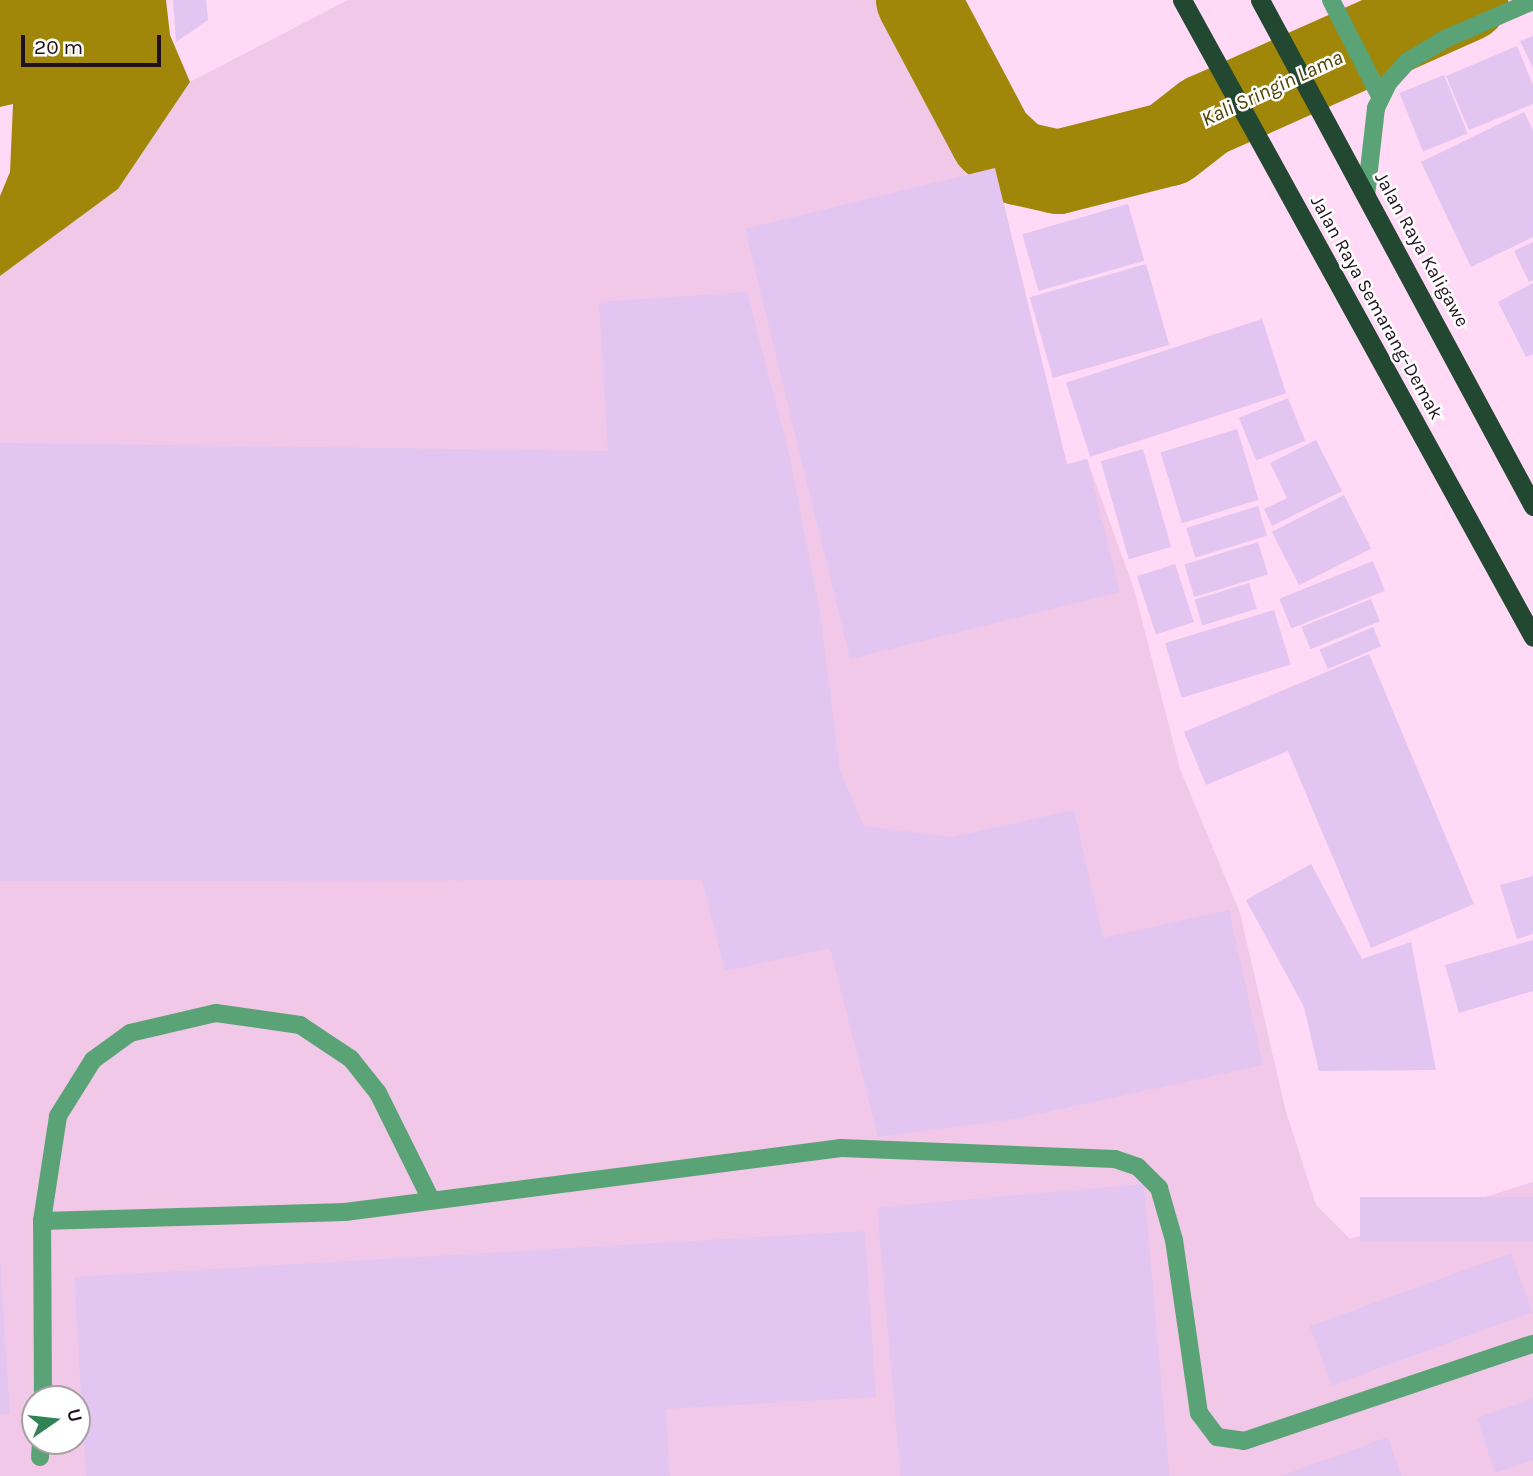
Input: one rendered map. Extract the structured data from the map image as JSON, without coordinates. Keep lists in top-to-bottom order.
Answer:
{
  "streets": {
    "highway": ["Jalan Raya Kaligawe", "Jalan Raya Semarang-Demak"]
  },
  "water": ["Kali Sringin Lama"],
  "scale_bar": "20 m",
  "north": "right"
}
